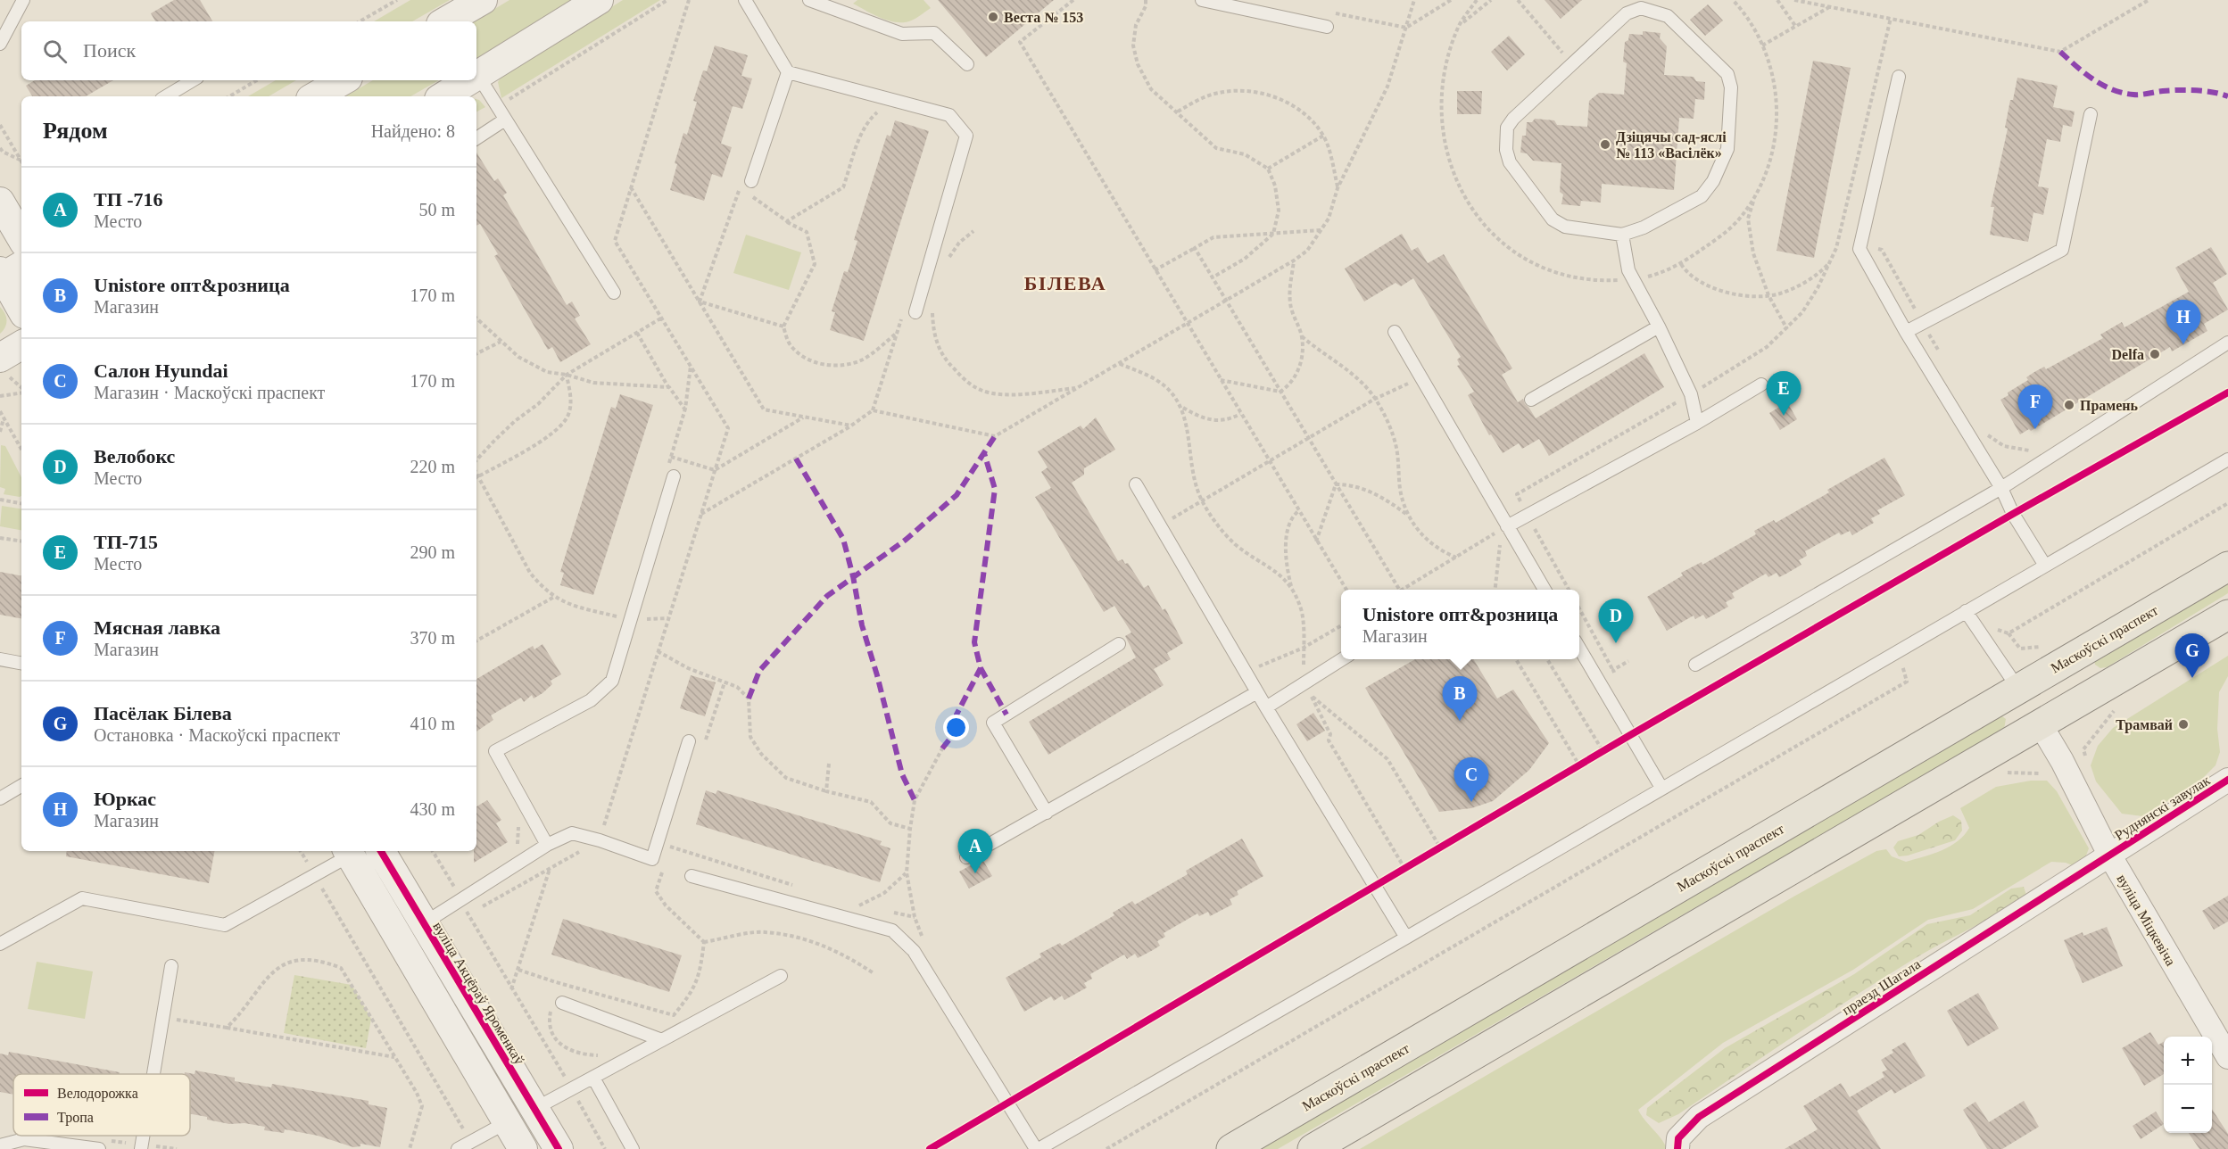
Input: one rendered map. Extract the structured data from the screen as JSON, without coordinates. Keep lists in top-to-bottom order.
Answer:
{
  "streets": {
    "main road": ["Маскоўскі праспект"],
    "street": [
      "Руднянскі завулак",
      "вуліца Міцкевіча",
      "праезд Шагала",
      "вуліца Акцёраў Яроменкаў"
    ]
  },
  "crossings": [
    ["Руднянскі завулак", "вуліца Міцкевіча"],
    ["Руднянскі завулак", "праезд Шагала"],
    ["вуліца Міцкевіча", "праезд Шагала"]
  ],
  "districts": ["БІЛЕВА"],
  "places": [
    "Веста № 153",
    "Дзіцячы сад-яслі № 113 «Васілёк»",
    "Delfa",
    "Прамень",
    "Трамвай"
  ],
  "legend": ["Велодорожка", "Тропа"],
  "page": {
    "search": "Поиск",
    "heading": ["Рядом", "Найдено: 8"],
    "list": [
      {
        "mark": "A",
        "name": "ТП -716",
        "note": "Место",
        "value": "50 m"
      },
      {
        "mark": "B",
        "name": "Unistore опт&розница",
        "note": "Магазин",
        "value": "170 m"
      },
      {
        "mark": "C",
        "name": "Салон Hyundai",
        "note": "Магазин · Маскоўскі праспект",
        "value": "170 m"
      },
      {
        "mark": "D",
        "name": "Велобокс",
        "note": "Место",
        "value": "220 m"
      },
      {
        "mark": "E",
        "name": "ТП-715",
        "note": "Место",
        "value": "290 m"
      },
      {
        "mark": "F",
        "name": "Мясная лавка",
        "note": "Магазин",
        "value": "370 m"
      },
      {
        "mark": "G",
        "name": "Пасёлак Білева",
        "note": "Остановка · Маскоўскі праспект",
        "value": "410 m"
      },
      {
        "mark": "H",
        "name": "Юркас",
        "note": "Магазин",
        "value": "430 m"
      }
    ],
    "pins": [
      "H",
      "E",
      "F",
      "D",
      "G",
      "B",
      "C",
      "A"
    ],
    "popup": ["Unistore опт&розница", "Магазин"],
    "map_buttons": ["+", "−"]
  }
}
